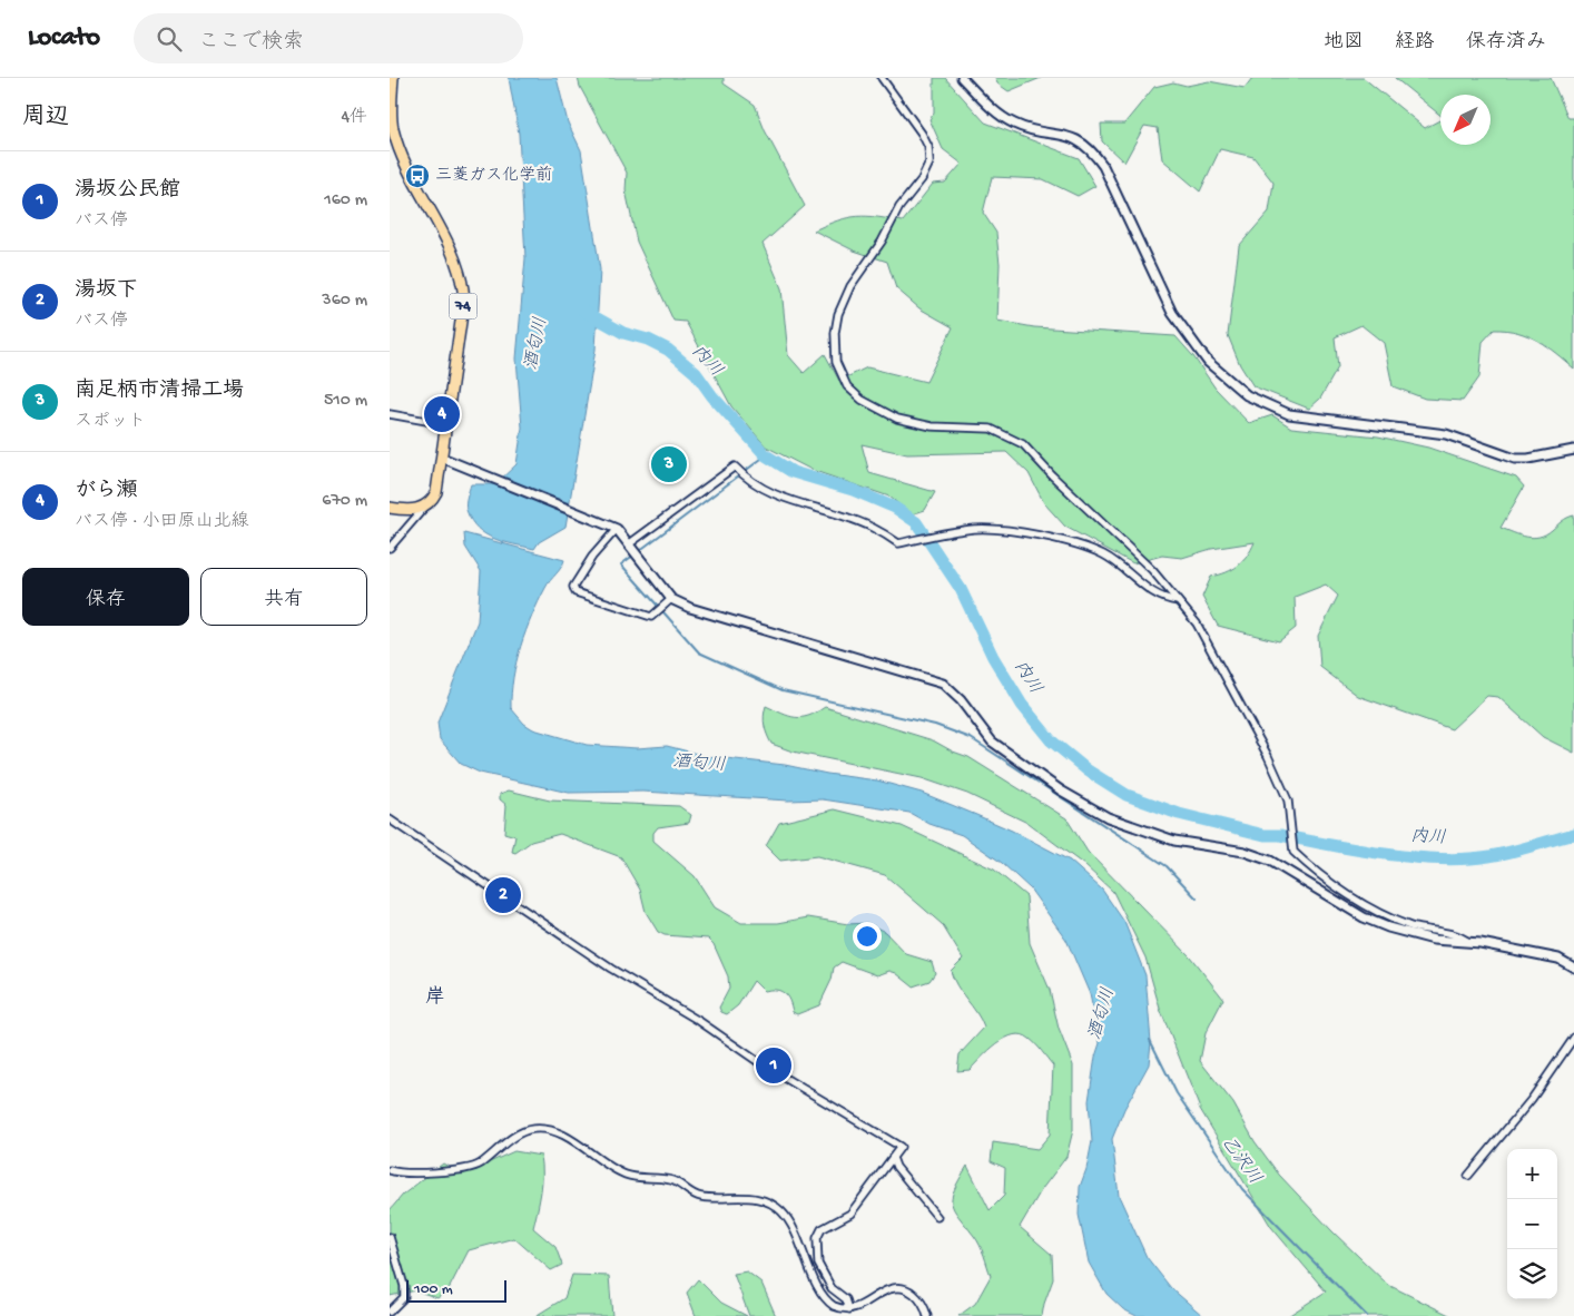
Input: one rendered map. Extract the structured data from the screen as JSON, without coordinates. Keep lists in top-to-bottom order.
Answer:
{
  "streets": {
    "main road": ["74"]
  },
  "districts": ["岸"],
  "water": ["酒匂川", "内川", "乙沢川"],
  "places": {
    "bus stop": ["三菱ガス化学前"]
  },
  "scale_bar": "100 m",
  "north": "bottom left",
  "page": {
    "header": "Locato",
    "search": "ここで検索",
    "nav": ["地図", "経路", "保存済み"],
    "heading": ["周辺", "4件"],
    "list": [
      {
        "mark": "1",
        "name": "湯坂公民館",
        "note": "バス停",
        "value": "160 m"
      },
      {
        "mark": "2",
        "name": "湯坂下",
        "note": "バス停",
        "value": "360 m"
      },
      {
        "mark": "3",
        "name": "南足柄市清掃工場",
        "note": "スポット",
        "value": "510 m"
      },
      {
        "mark": "4",
        "name": "がら瀬",
        "note": "バス停 · 小田原山北線",
        "value": "670 m"
      }
    ],
    "pins": [
      "4",
      "3",
      "2",
      "1"
    ],
    "buttons": ["保存", "共有"],
    "map_buttons": ["+", "−"],
    "scale": "100 m"
  }
}
